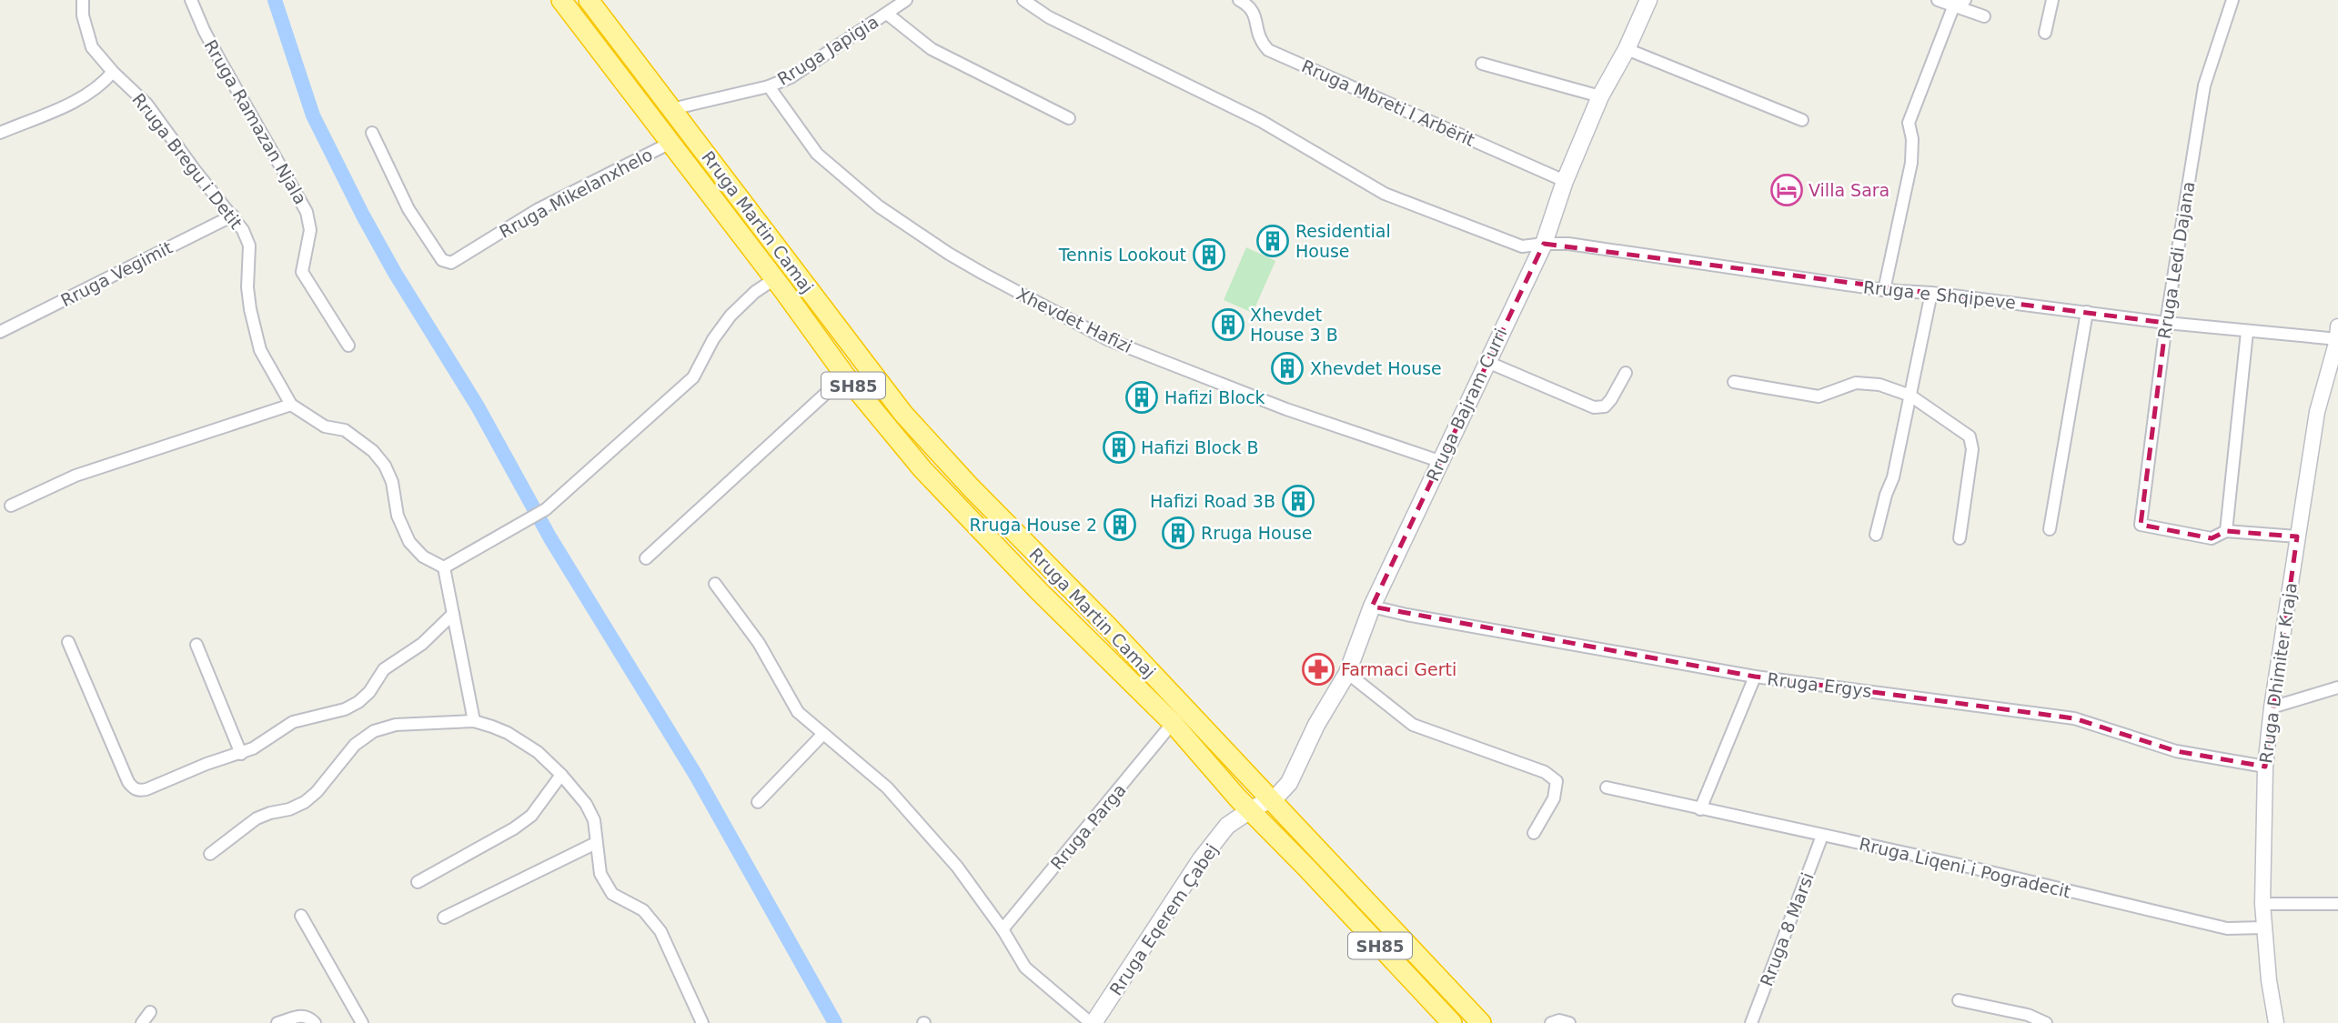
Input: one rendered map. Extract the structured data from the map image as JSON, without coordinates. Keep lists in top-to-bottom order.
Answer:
{
  "streets": {
    "highway": ["Rruga Martin Camaj", "SH85"],
    "main road": ["Rruga Bajram Curri", "Rruga Eqerem Çabej"],
    "street": [
      "Rruga Japigia",
      "Rruga Mbreti I Arbërit",
      "Rruga Ramazan Njala",
      "Rruga Bregu i Detit",
      "Rruga Mikelanxhelo",
      "Rruga Ledi Dajana",
      "Rruga Vegimit",
      "Rruga e Shqipeve",
      "Xhevdet Hafizi",
      "Rruga Dhimiter Kraja",
      "Rruga Ergys",
      "Rruga Parga",
      "Rruga Liqeni i Pogradecit",
      "Rruga 8 Marsi"
    ]
  },
  "crossings": [
    ["Rruga Japigia", "Rruga Martin Camaj"],
    ["Rruga Japigia", "Xhevdet Hafizi"],
    ["Rruga Mbreti I Arbërit", "Rruga Bajram Curri"],
    ["Rruga Bregu i Detit", "Rruga Vegimit"],
    ["Rruga Mikelanxhelo", "Rruga Martin Camaj"],
    ["Rruga Martin Camaj", "Rruga Bajram Curri"],
    ["Rruga Martin Camaj", "Rruga Parga"],
    ["Rruga Martin Camaj", "Rruga Eqerem Çabej"],
    ["Rruga Ledi Dajana", "Rruga e Shqipeve"],
    ["Rruga e Shqipeve", "Rruga Bajram Curri"],
    ["Rruga e Shqipeve", "Rruga Dhimiter Kraja"],
    ["Xhevdet Hafizi", "Rruga Bajram Curri"],
    ["Rruga Bajram Curri", "Rruga Ergys"],
    ["Rruga Bajram Curri", "Rruga Eqerem Çabej"],
    ["Rruga Dhimiter Kraja", "Rruga Ergys"],
    ["Rruga Dhimiter Kraja", "Rruga Liqeni i Pogradecit"],
    ["Rruga Liqeni i Pogradecit", "Rruga 8 Marsi"]
  ],
  "places": {
    "hotel": ["Villa Sara"],
    "building": [
      "Residential House",
      "Tennis Lookout",
      "Xhevdet House 3 B",
      "Xhevdet House",
      "Hafizi Block",
      "Hafizi Block B",
      "Hafizi Road 3B",
      "Rruga House 2",
      "Rruga House"
    ],
    "pharmacy": ["Farmaci Gerti"]
  }
}
